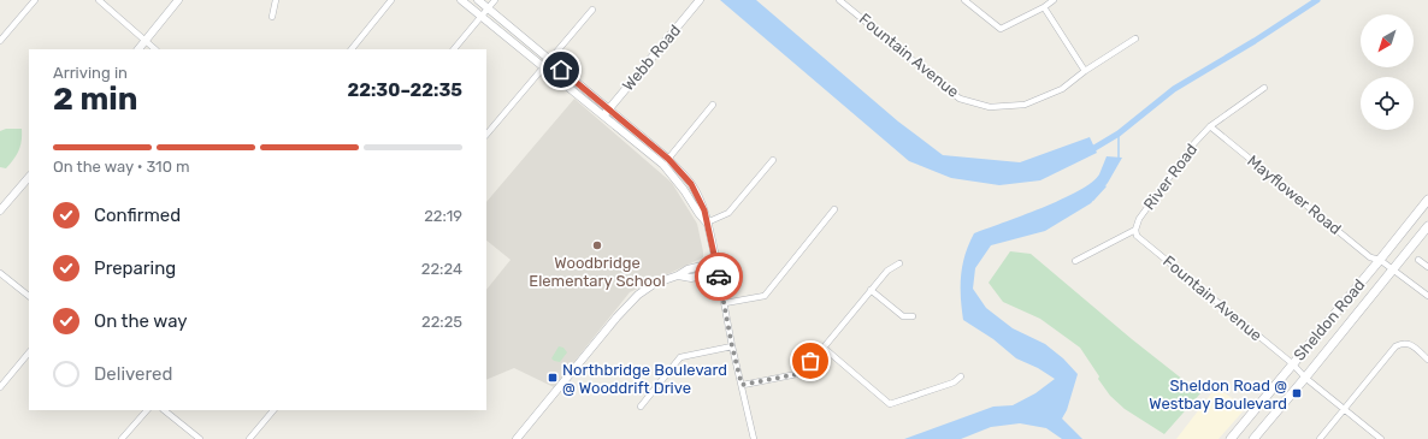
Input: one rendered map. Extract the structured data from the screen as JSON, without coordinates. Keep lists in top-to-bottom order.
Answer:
{
  "streets": {
    "main road": ["Sheldon Road"],
    "street": [
      "Fountain Avenue",
      "Webb Road",
      "River Road",
      "Mayflower Road"
    ]
  },
  "crossings": [
    ["Fountain Avenue", "River Road"],
    ["Fountain Avenue", "Sheldon Road"],
    ["River Road", "Mayflower Road"],
    ["Mayflower Road", "Sheldon Road"]
  ],
  "places": {
    "other": ["Woodbridge Elementary School"],
    "transit": ["Northbridge Boulevard @ Wooddrift Drive", "Sheldon Road @ Westbay Boulevard"]
  },
  "north": "bottom left",
  "page": {
    "heading": ["2 min", "Arriving in", "22:30–22:35"],
    "bar": "On the way · 310 m",
    "list": [
      ["Confirmed", "22:19"],
      ["Preparing", "22:24"],
      ["On the way", "22:25"],
      "Delivered"
    ]
  }
}
